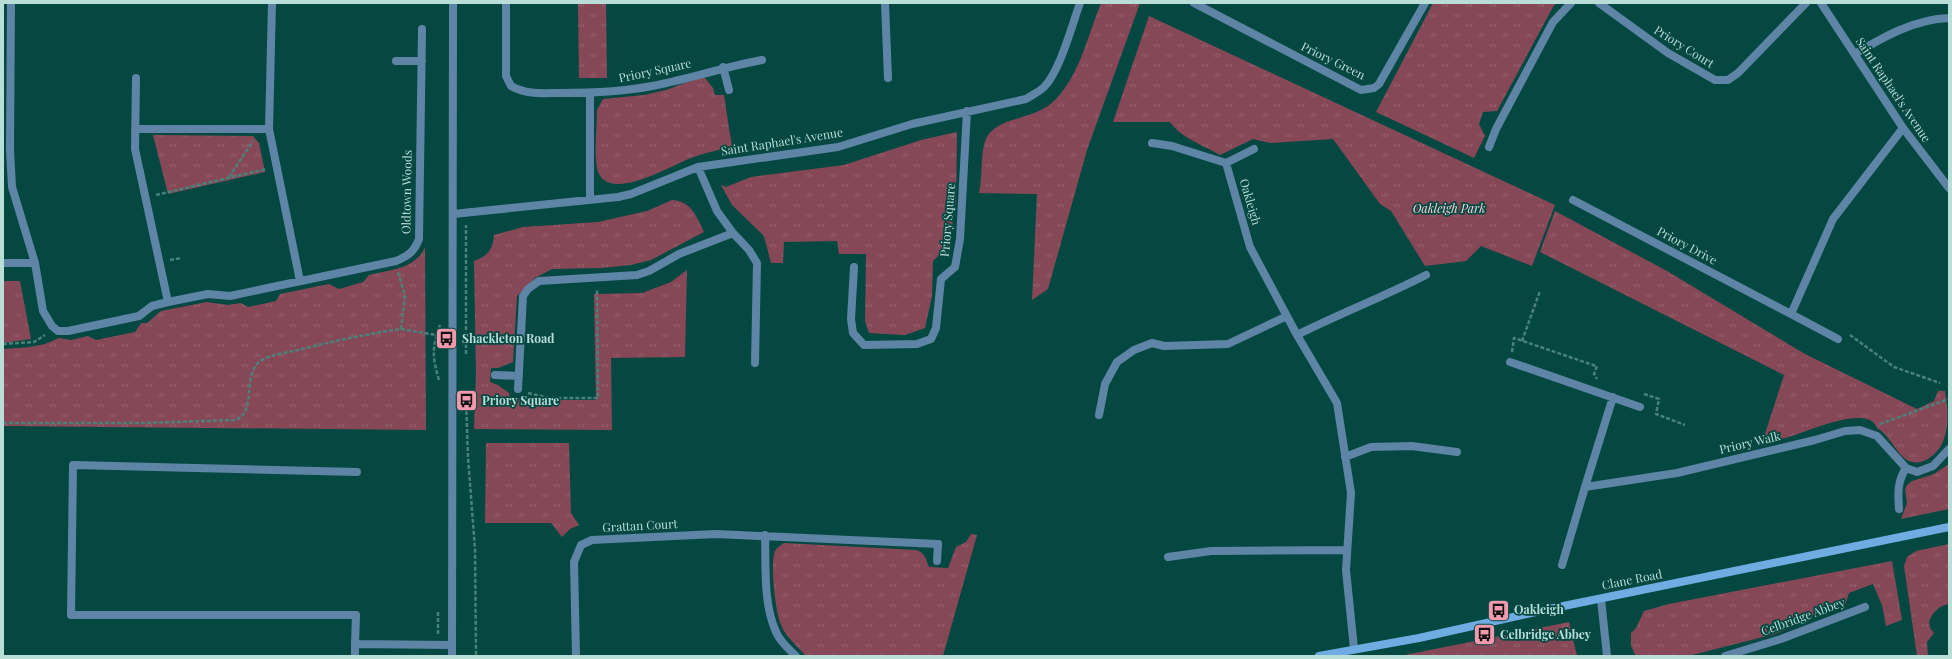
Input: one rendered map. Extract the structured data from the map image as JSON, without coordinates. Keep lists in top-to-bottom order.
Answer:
{
  "streets": {
    "main road": ["Clane Road"],
    "street": [
      "Priory Court",
      "Priory Green",
      "Priory Square",
      "Saint Raphael's Avenue",
      "Oldtown Woods",
      "Oakleigh",
      "Priory Drive",
      "Priory Walk",
      "Grattan Court",
      "Celbridge Abbey"
    ]
  },
  "crossings": [
    ["Priory Square", "Saint Raphael's Avenue"],
    ["Oakleigh", "Clane Road"]
  ],
  "parks": ["Oakleigh Park"],
  "places": {
    "bus stop": [
      "Shackleton Road",
      "Priory Square",
      "Oakleigh",
      "Celbridge Abbey"
    ]
  }
}
